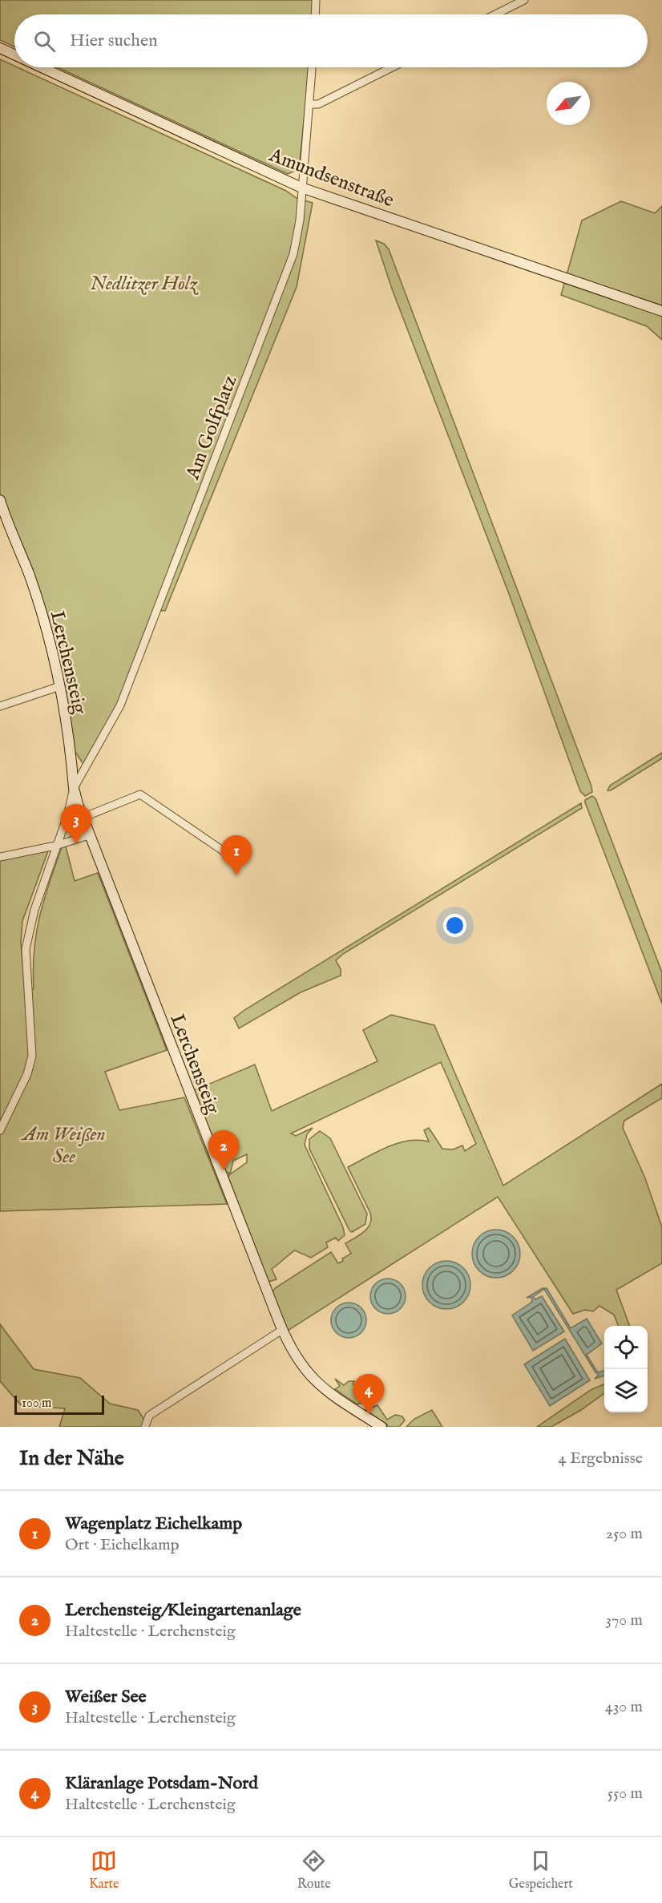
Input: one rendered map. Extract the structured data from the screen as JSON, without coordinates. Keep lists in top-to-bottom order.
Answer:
{
  "streets": {
    "street": ["Amundsenstraße", "Am Golfplatz", "Lerchensteig"]
  },
  "crossings": [
    ["Amundsenstraße", "Am Golfplatz"],
    ["Am Golfplatz", "Lerchensteig"]
  ],
  "parks": ["Nedlitzer Holz", "Am Weißen See"],
  "scale_bar": "100 m",
  "north": "bottom left",
  "page": {
    "search": "Hier suchen",
    "pins": [
      "3",
      "1",
      "2",
      "4"
    ],
    "scale": "100 m",
    "heading": ["In der Nähe", "4 Ergebnisse"],
    "list": [
      {
        "mark": "1",
        "name": "Wagenplatz Eichelkamp",
        "note": "Ort · Eichelkamp",
        "value": "250 m"
      },
      {
        "mark": "2",
        "name": "Lerchensteig/Kleingartenanlage",
        "note": "Haltestelle · Lerchensteig",
        "value": "370 m"
      },
      {
        "mark": "3",
        "name": "Weißer See",
        "note": "Haltestelle · Lerchensteig",
        "value": "430 m"
      },
      {
        "mark": "4",
        "name": "Kläranlage Potsdam-Nord",
        "note": "Haltestelle · Lerchensteig",
        "value": "550 m"
      }
    ],
    "nav": ["Karte", "Route", "Gespeichert"]
  }
}
